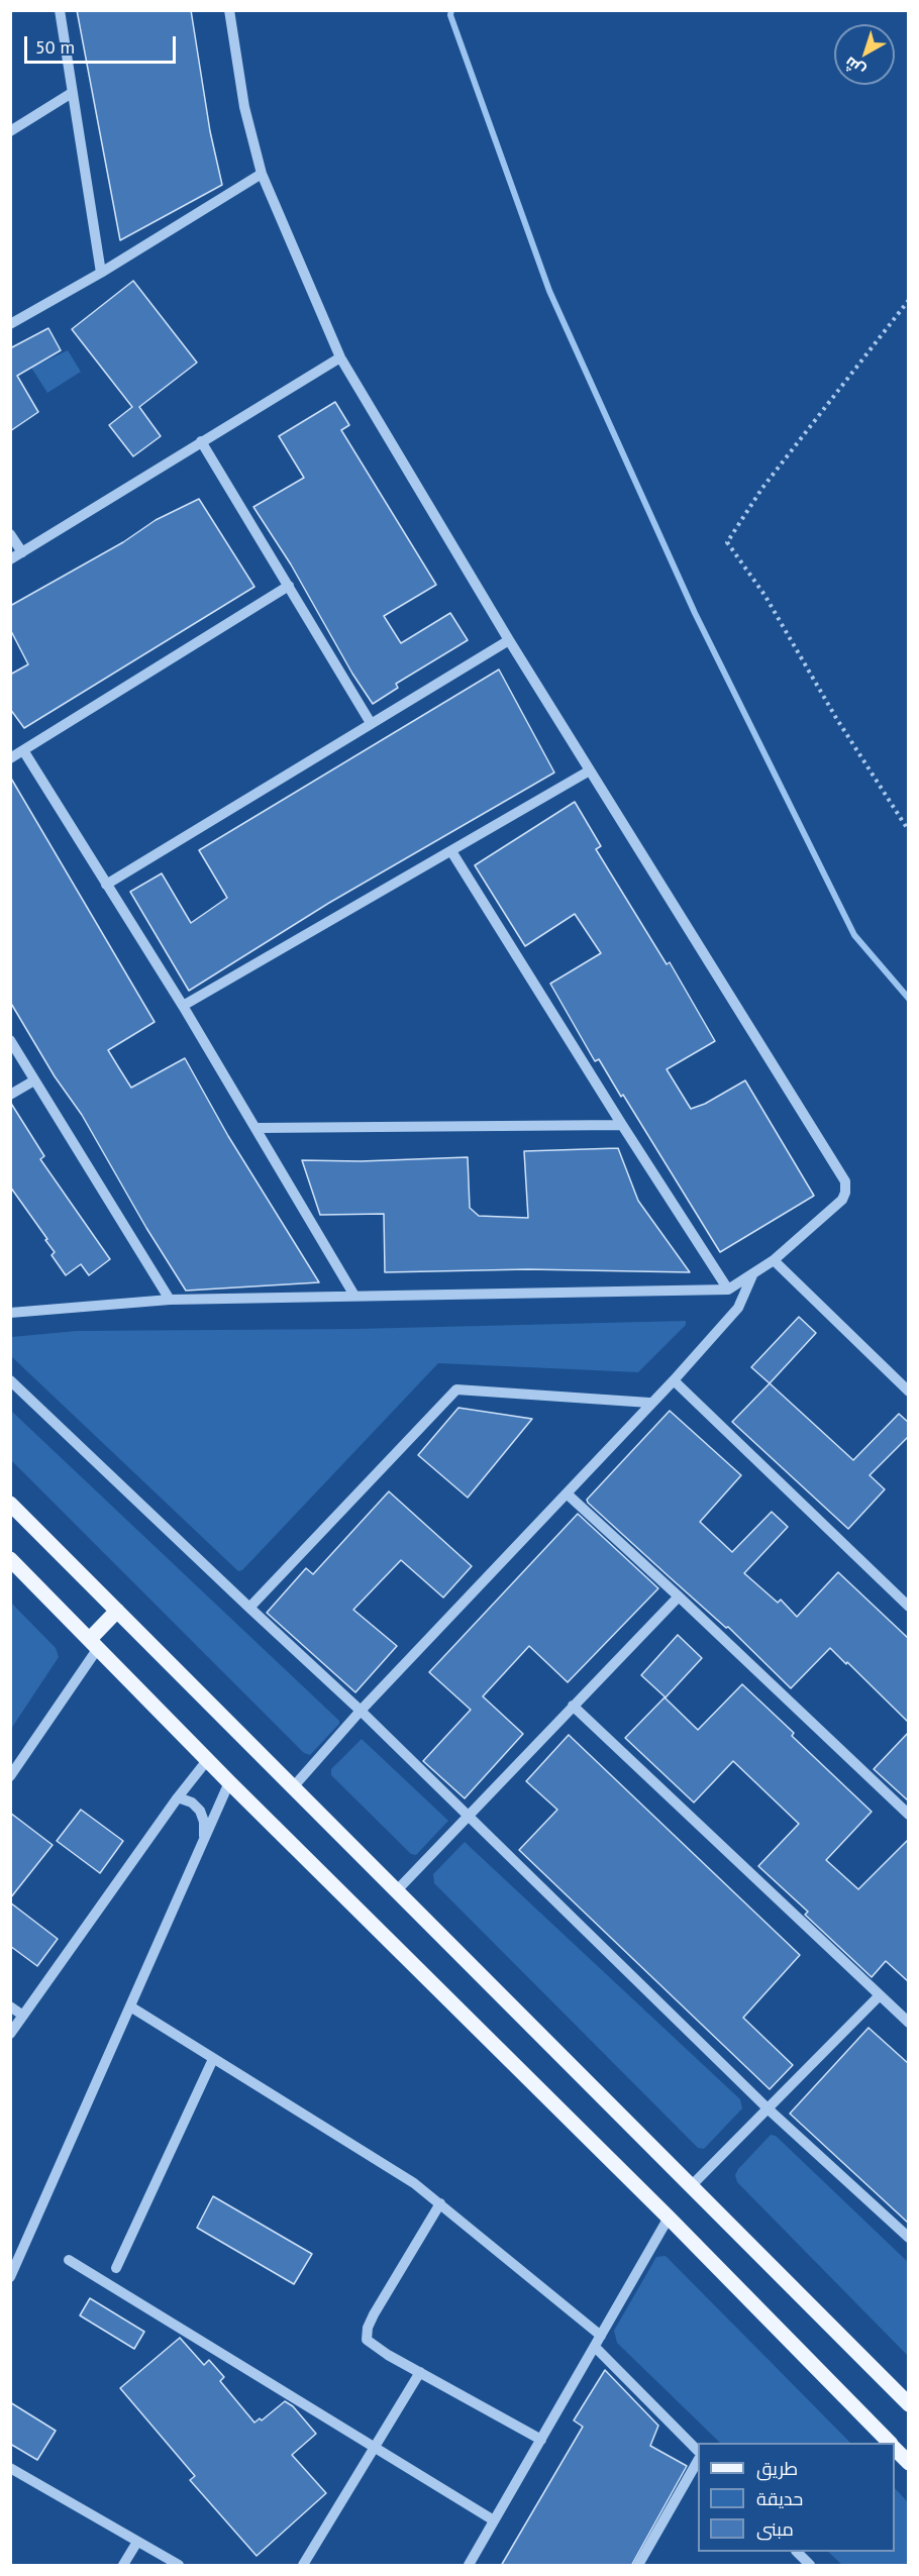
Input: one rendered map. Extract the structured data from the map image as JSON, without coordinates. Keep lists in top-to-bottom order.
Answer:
{
  "legend": ["طريق", "حديقة", "مبنى"],
  "scale_bar": "50 m",
  "north": "bottom left"
}
